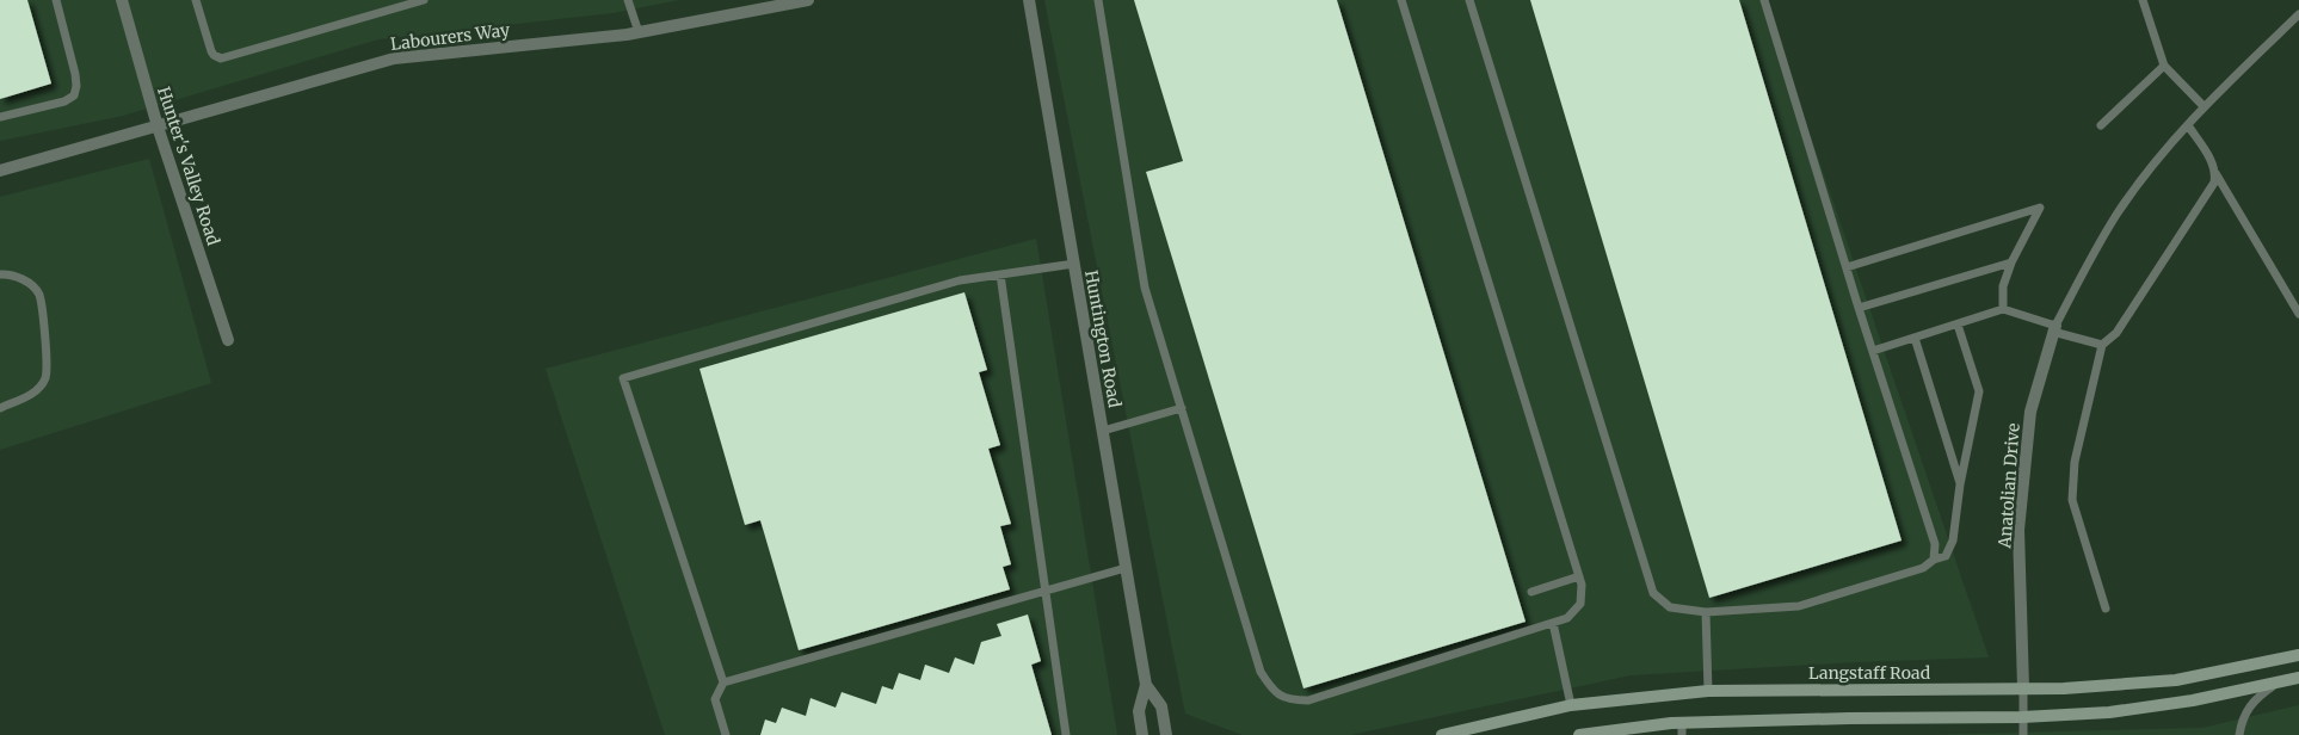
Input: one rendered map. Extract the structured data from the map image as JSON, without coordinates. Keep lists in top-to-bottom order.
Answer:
{
  "streets": {
    "main road": ["Langstaff Road"],
    "street": [
      "Labourers Way",
      "Hunter's Valley Road",
      "Huntington Road",
      "Anatolian Drive"
    ]
  },
  "crossings": [
    ["Labourers Way", "Hunter's Valley Road"],
    ["Anatolian Drive", "Langstaff Road"]
  ]
}
